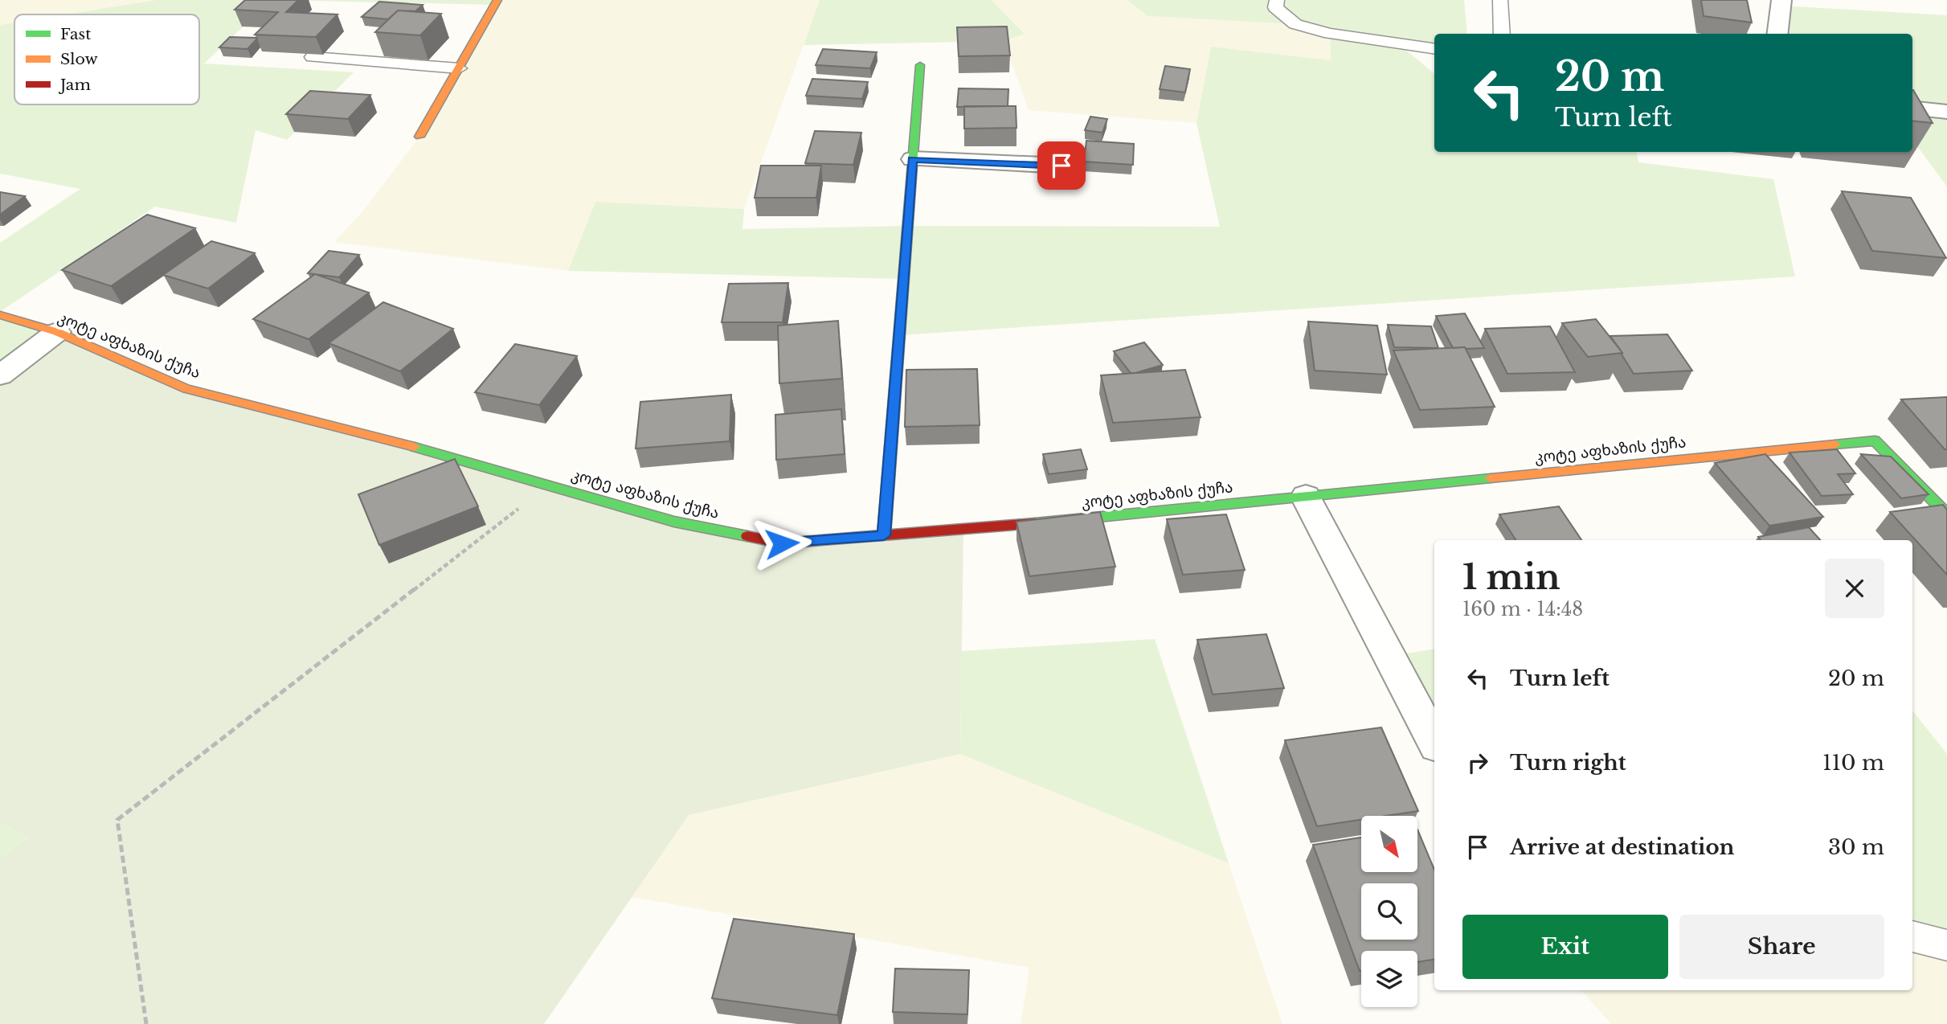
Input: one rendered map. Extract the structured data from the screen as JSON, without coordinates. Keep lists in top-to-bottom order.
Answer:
{
  "streets": {
    "street": ["კოტე აფხაზის ქუჩა"]
  },
  "legend": ["Fast", "Slow", "Jam"],
  "north": "bottom right",
  "page": {
    "turn": ["20 m", "Turn left"],
    "heading": ["1 min", "160 m · 14:48"],
    "list": [
      {
        "name": "Turn left",
        "value": "20 m"
      },
      {
        "name": "Turn right",
        "value": "110 m"
      },
      {
        "name": "Arrive at destination",
        "value": "30 m"
      }
    ],
    "buttons": ["Exit", "Share"]
  }
}
